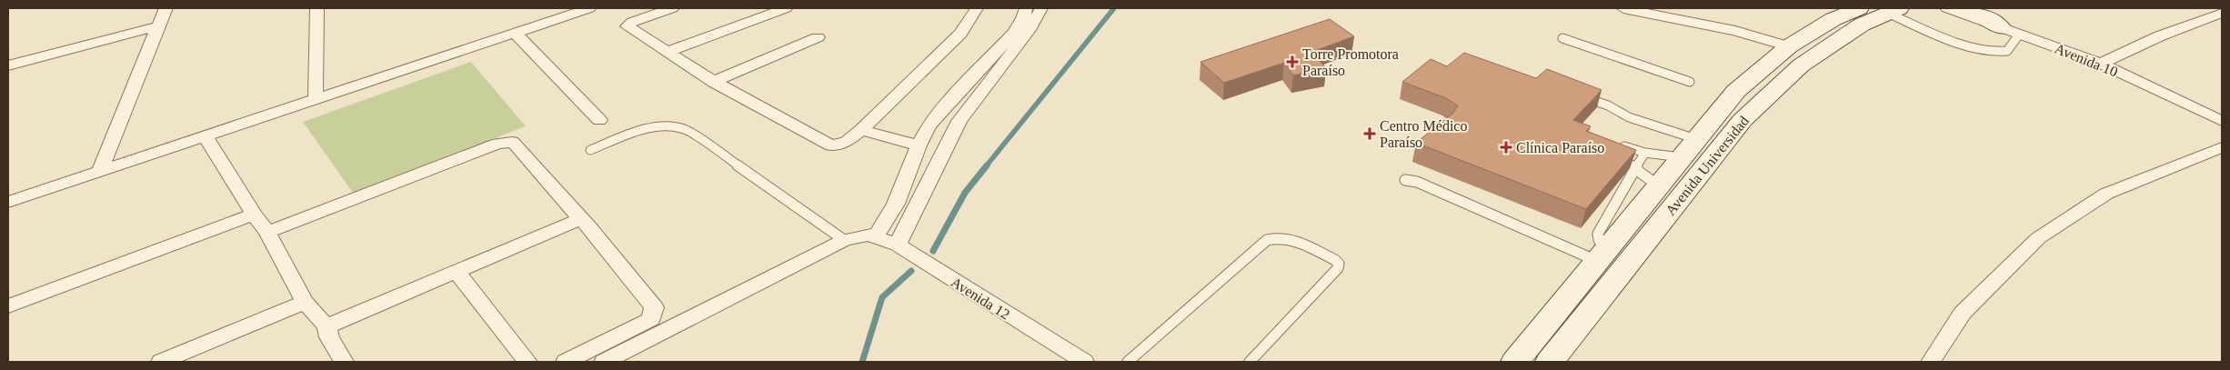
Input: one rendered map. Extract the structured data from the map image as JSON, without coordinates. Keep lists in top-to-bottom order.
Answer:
{
  "streets": {
    "street": ["Avenida 10", "Avenida Universidad", "Avenida 12"]
  },
  "places": {
    "health": ["Torre Promotora Paraíso", "Centro Médico Paraíso", "Clínica Paraíso"]
  }
}
